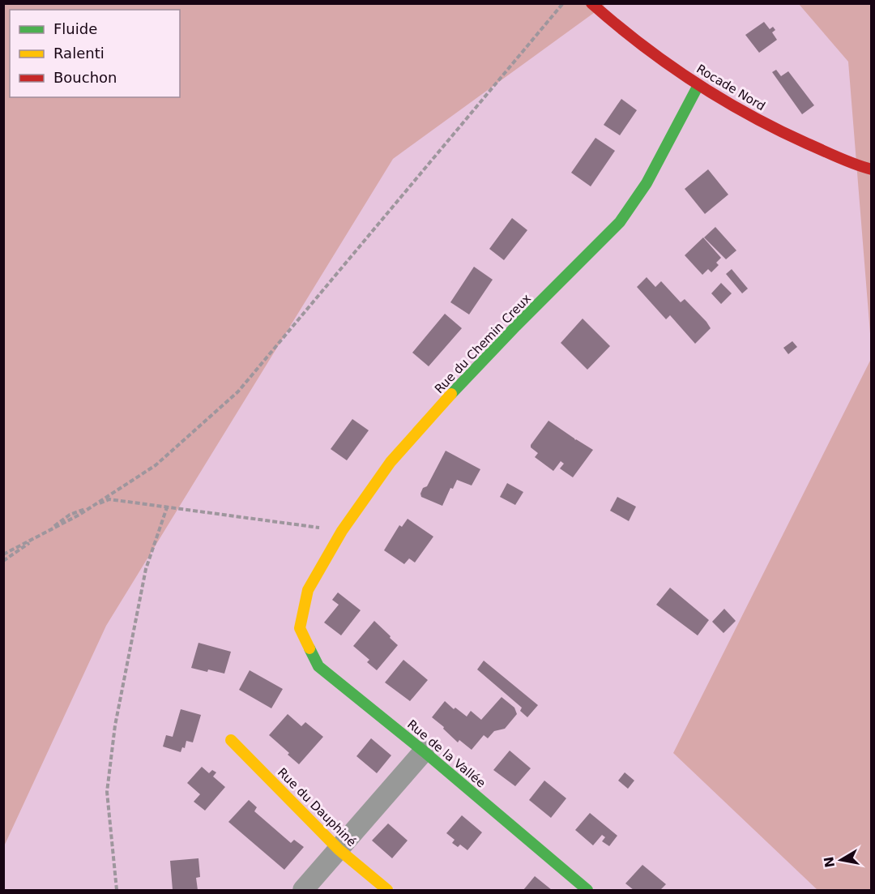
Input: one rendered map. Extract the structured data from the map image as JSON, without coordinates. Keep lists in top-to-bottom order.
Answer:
{
  "streets": {
    "street": [
      "Rocade Nord",
      "Rue du Chemin Creux",
      "Rue de la Vallée",
      "Rue du Dauphiné"
    ]
  },
  "crossings": [
    ["Rocade Nord", "Rue du Chemin Creux"],
    ["Rue du Chemin Creux", "Rue de la Vallée"]
  ],
  "legend": ["Fluide", "Ralenti", "Bouchon"],
  "north": "left"
}
